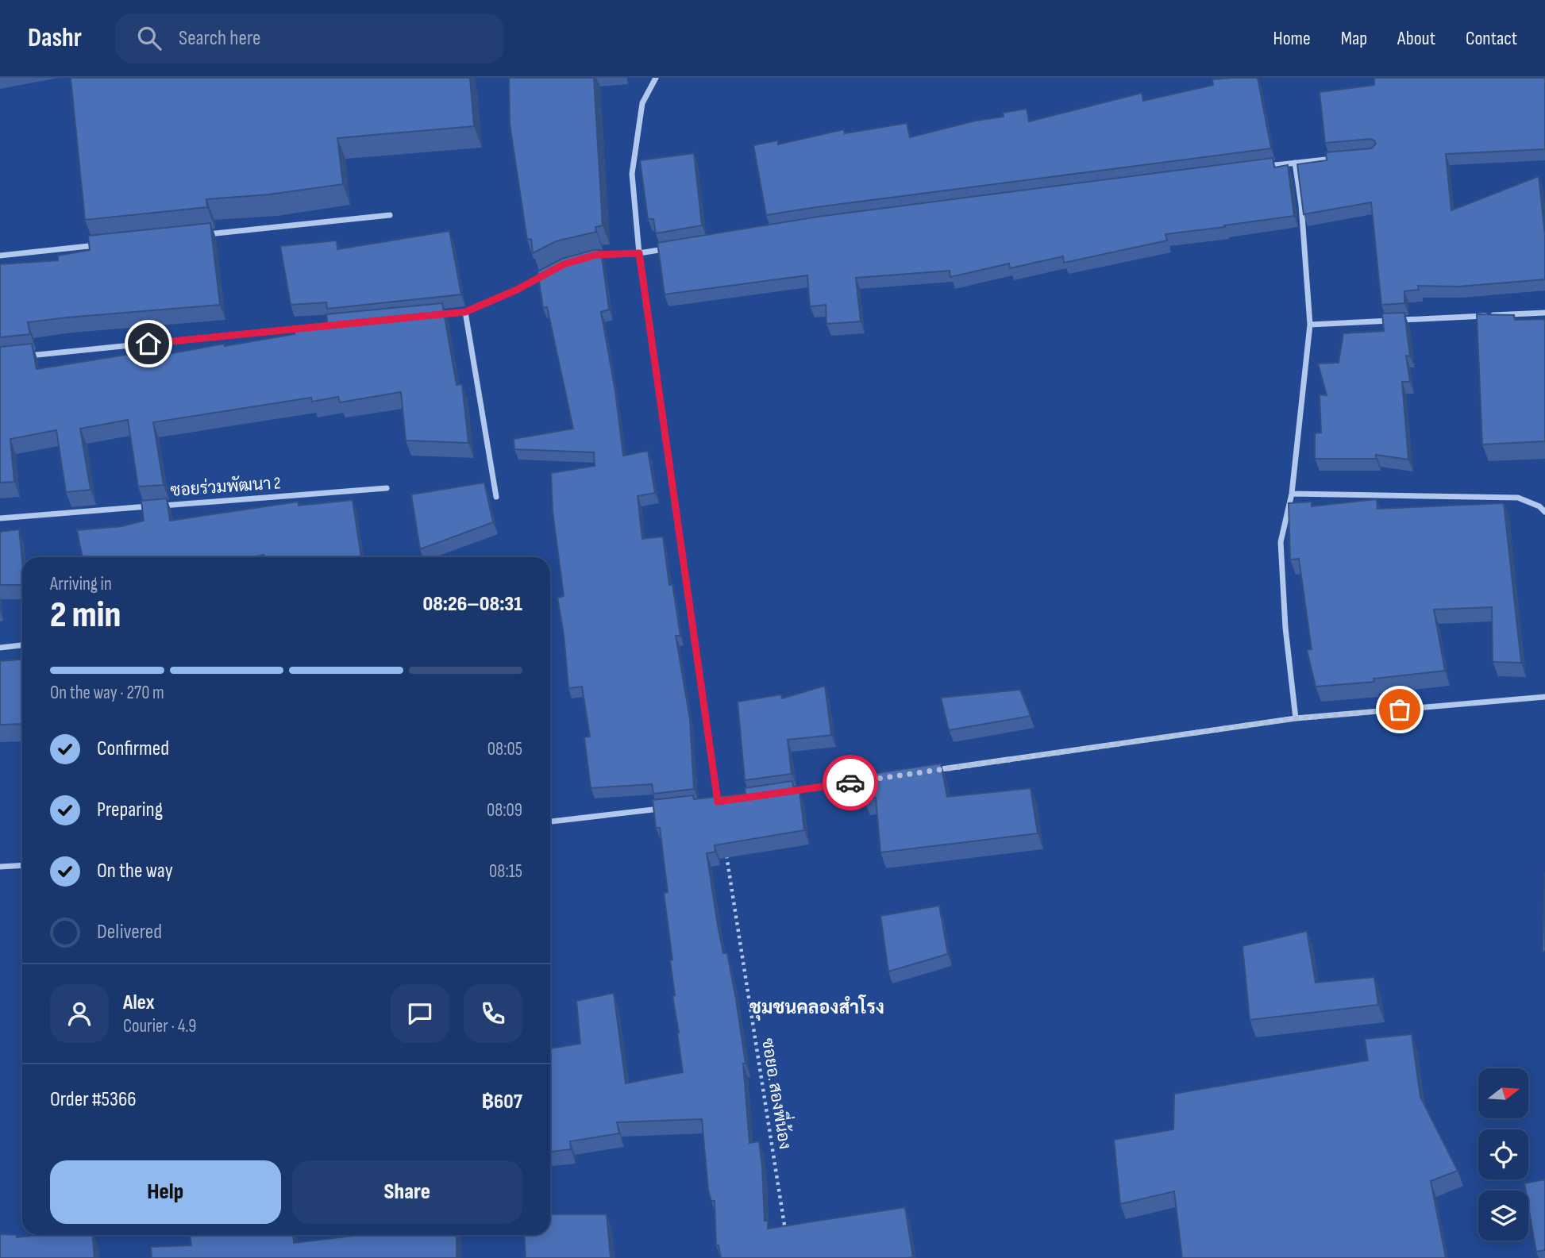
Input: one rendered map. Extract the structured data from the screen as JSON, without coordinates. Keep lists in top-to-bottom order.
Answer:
{
  "streets": {
    "street": ["ซอยร่วมพัฒนา 2"],
    "path": ["ซอยอ. สองพี่น้อง"]
  },
  "districts": ["ชุมชนคลองสำโรง"],
  "north": "right",
  "page": {
    "header": "Dashr",
    "search": "Search here",
    "nav": [
      "Home",
      "Map",
      "About",
      "Contact"
    ],
    "heading": ["2 min", "Arriving in", "08:26–08:31"],
    "panel": [
      "Alex",
      "Courier · 4.9",
      "Order #5366",
      "฿607"
    ],
    "bar": "On the way · 270 m",
    "list": [
      ["Confirmed", "08:05"],
      ["Preparing", "08:09"],
      ["On the way", "08:15"],
      "Delivered"
    ],
    "buttons": ["Help", "Share"]
  }
}
